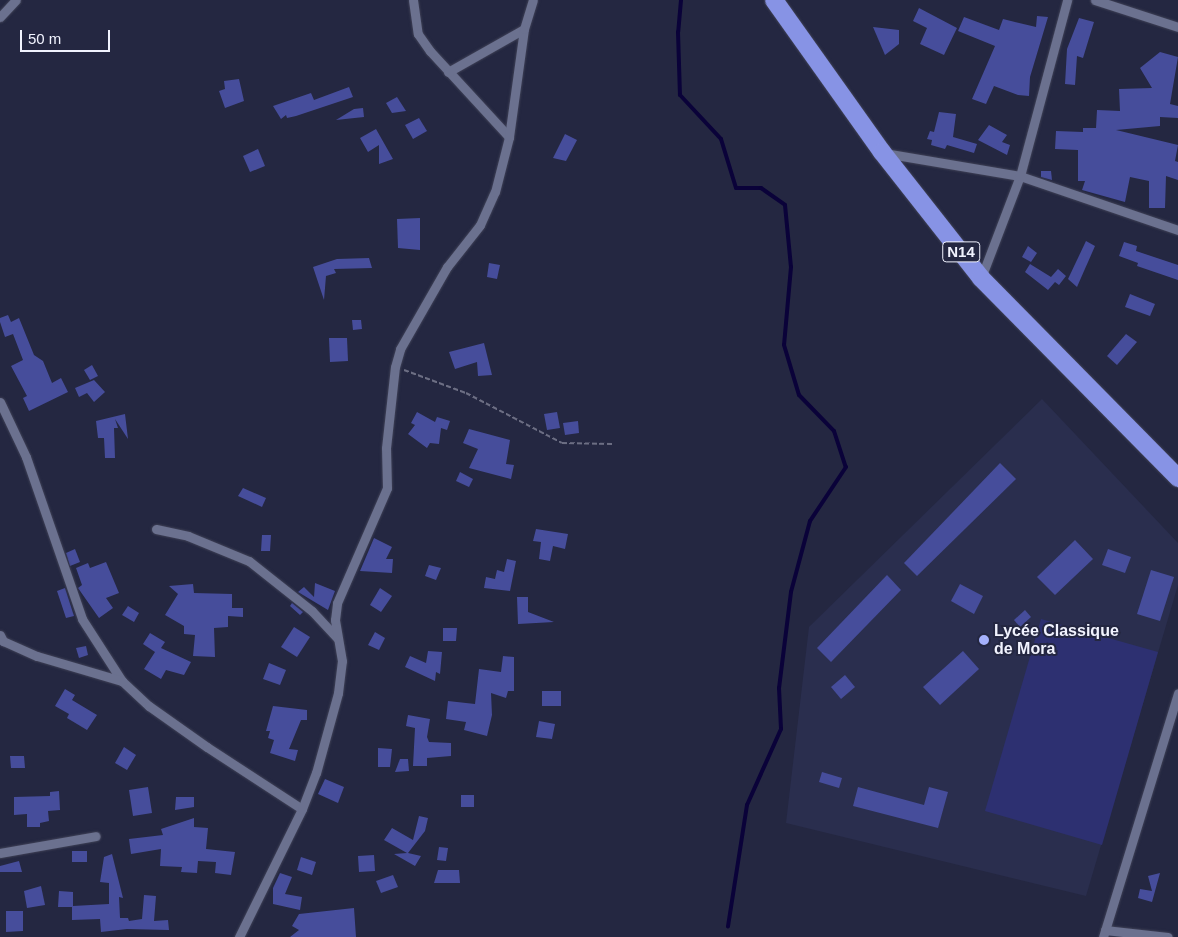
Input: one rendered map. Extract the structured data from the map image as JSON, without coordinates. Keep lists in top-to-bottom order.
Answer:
{
  "streets": {
    "highway": ["N14"]
  },
  "places": ["Lycée Classique de Mora"],
  "scale_bar": "50 m"
}
